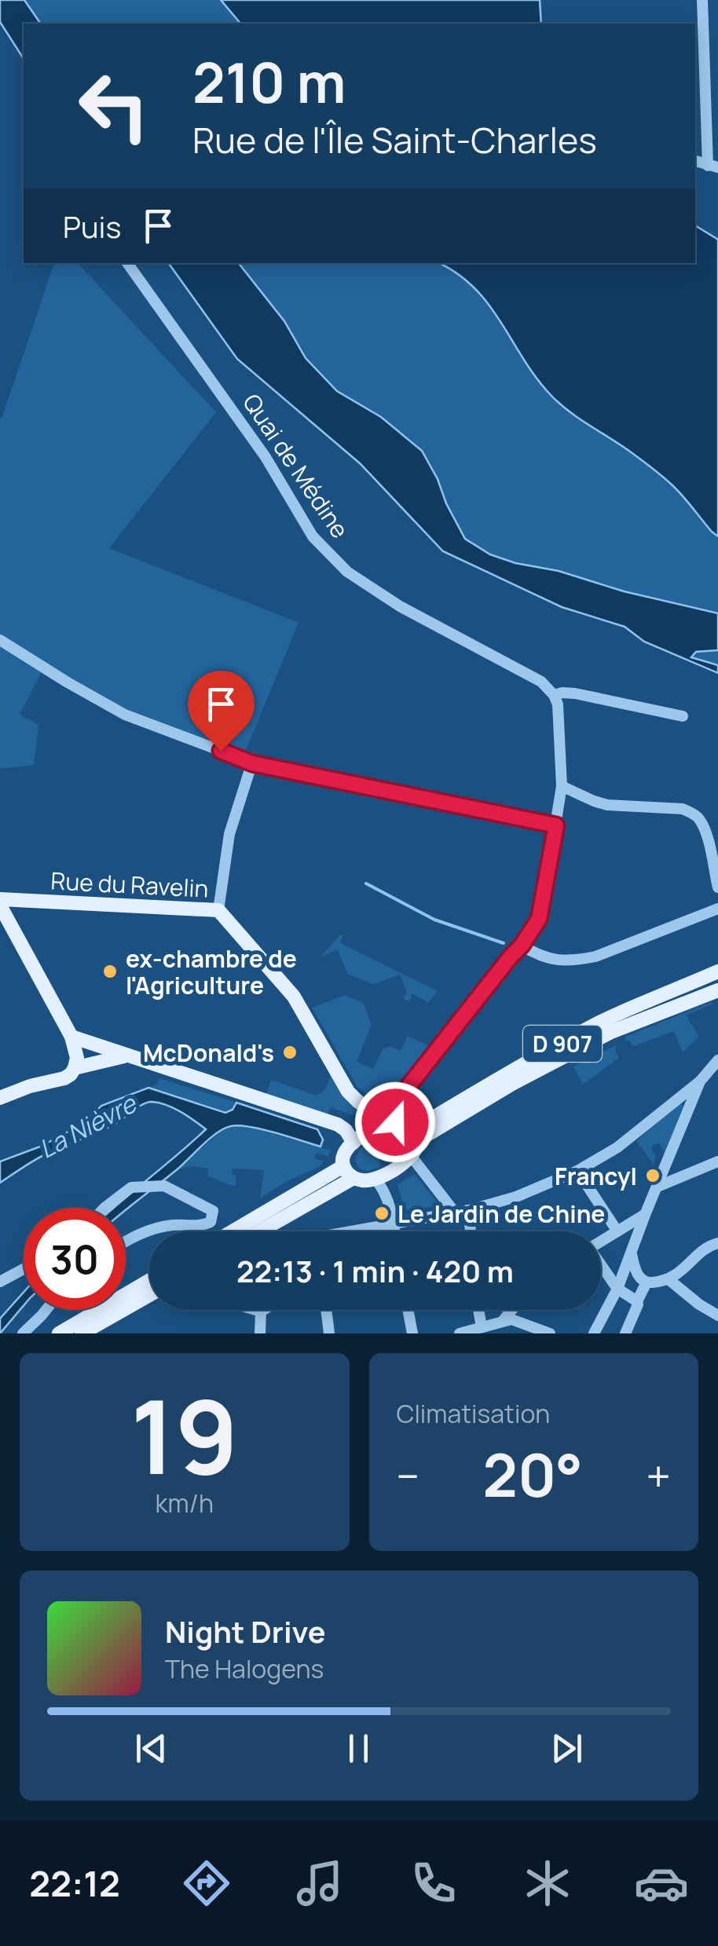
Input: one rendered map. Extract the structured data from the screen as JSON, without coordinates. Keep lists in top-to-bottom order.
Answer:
{
  "streets": {
    "main road": ["Rue du Ravelin", "D 907"],
    "street": ["Quai de Médine"]
  },
  "crossings": [
    ["Rue du Ravelin", "D 907"]
  ],
  "water": ["La Nièvre"],
  "places": [
    "ex-chambre de l'Agriculture",
    "McDonald's",
    "Francyl",
    "Le Jardin de Chine"
  ],
  "page": {
    "turn": ["210 m", "Rue de l'Île Saint-Charles"],
    "then": "Puis",
    "limit": "30",
    "trip": "22:13 · 1 min · 420 m",
    "tile": [
      ["19", "km/h"],
      "Climatisation"
    ],
    "heat": ["−", "20°", "+"],
    "song": ["Night Drive", "The Halogens"],
    "tabs": "22:12"
  }
}
